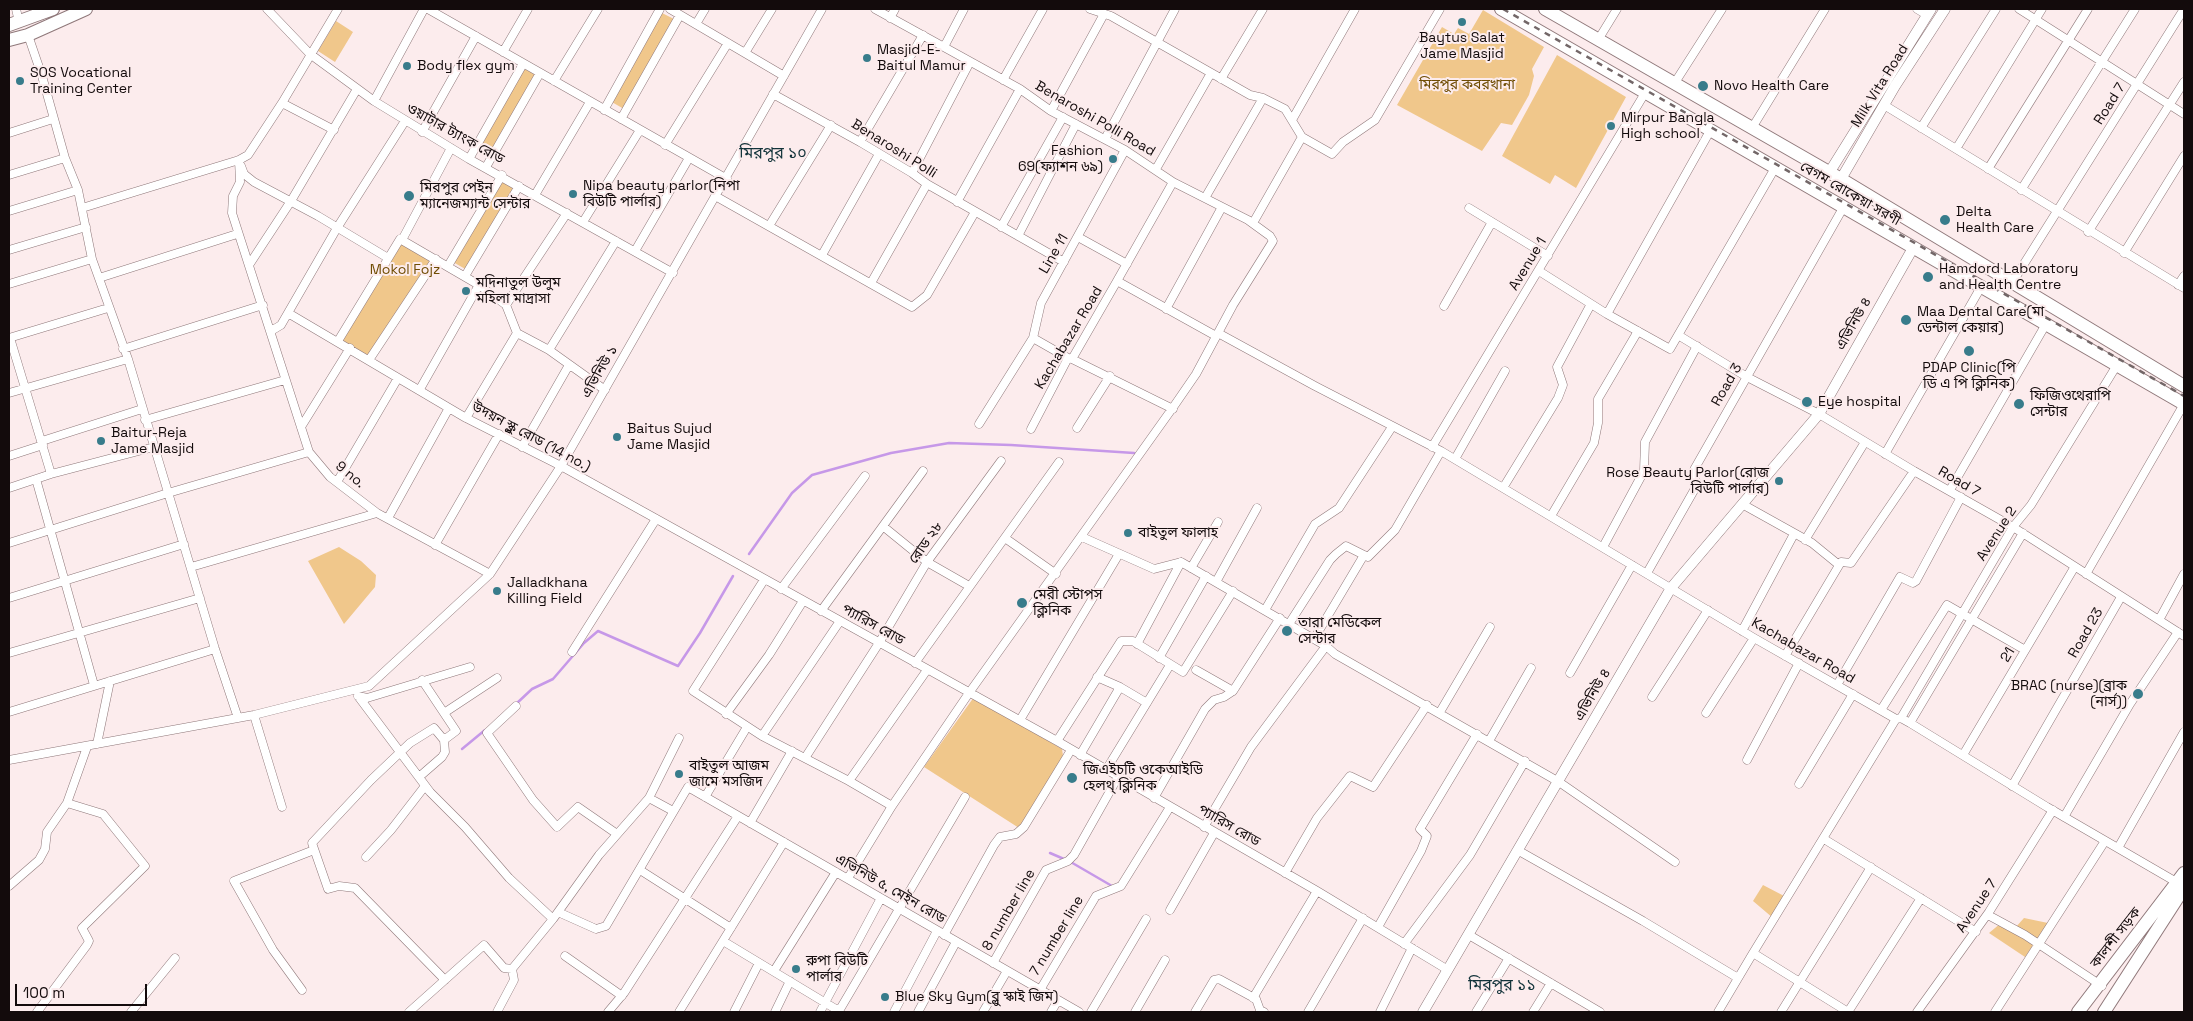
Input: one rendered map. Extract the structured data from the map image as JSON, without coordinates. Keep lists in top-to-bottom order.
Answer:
{
  "streets": {
    "main road": ["বেগম রোকেয়া সরণী", "কালশী সড়ক"],
    "street": [
      "Milk Vita Road",
      "Road 7",
      "Benaroshi Polli Road",
      "ওয়াটার ট্যাংক রোড",
      "Benaroshi Polli",
      "Line 11",
      "Avenue 1",
      "এভিনিউ ৪",
      "Kachabazar Road",
      "এভিনিউ ১",
      "Road 3",
      "উদয়ন স্কুল রোড (14 no.)",
      "9 no.",
      "Avenue 2",
      "রোড ২৮",
      "প্যারিস রোড",
      "Road 23",
      "21",
      "এভিনিউ ৫, মেইন রোড",
      "Avenue 7",
      "8 number line",
      "7 number line"
    ]
  },
  "crossings": [
    ["Milk Vita Road", "বেগম রোকেয়া সরণী"],
    ["Road 7", "বেগম রোকেয়া সরণী"],
    ["Road 7", "এভিনিউ ৪"],
    ["Road 7", "Avenue 2"],
    ["Road 7", "Road 23"],
    ["Road 7", "21"],
    ["Benaroshi Polli Road", "Line 11"],
    ["Benaroshi Polli Road", "Kachabazar Road"],
    ["ওয়াটার ট্যাংক রোড", "এভিনিউ ১"],
    ["Benaroshi Polli", "Line 11"],
    ["Benaroshi Polli", "এভিনিউ ১"],
    ["বেগম রোকেয়া সরণী", "Avenue 1"],
    ["বেগম রোকেয়া সরণী", "এভিনিউ ৪"],
    ["বেগম রোকেয়া সরণী", "Road 3"],
    ["বেগম রোকেয়া সরণী", "Avenue 2"],
    ["Avenue 1", "Kachabazar Road"],
    ["এভিনিউ ৪", "Kachabazar Road"],
    ["এভিনিউ ৪", "প্যারিস রোড"],
    ["Kachabazar Road", "Road 3"],
    ["Kachabazar Road", "Avenue 2"],
    ["Kachabazar Road", "Road 23"],
    ["Kachabazar Road", "21"],
    ["Kachabazar Road", "Avenue 7"],
    ["Kachabazar Road", "কালশী সড়ক"],
    ["এভিনিউ ১", "উদয়ন স্কুল রোড (14 no.)"],
    ["এভিনিউ ১", "9 no."],
    ["উদয়ন স্কুল রোড (14 no.)", "প্যারিস রোড"],
    ["রোড ২৮", "প্যারিস রোড"],
    ["প্যারিস রোড", "8 number line"],
    ["প্যারিস রোড", "7 number line"],
    ["এভিনিউ ৫, মেইন রোড", "8 number line"],
    ["এভিনিউ ৫, মেইন রোড", "7 number line"]
  ],
  "districts": ["মিরপুর ১০", "মিরপুর ১১"],
  "parks": ["মিরপুর কবরখানা", "Mokol Fojz"],
  "places": [
    "Baytus Salat Jame Masjid",
    "Masjid-E- Baitul Mamur",
    "Body flex gym",
    "SOS Vocational Training Center",
    "Novo Health Care",
    "Mirpur Bangla High school",
    "Fashion 69(ফ্যাশন ৬৯)",
    "Nipa beauty parlor(নিপা বিউটি পার্লার)",
    "মিরপুর পেইন ম্যানেজম্যান্ট সেন্টার",
    "Delta Health Care",
    "Hamdord Laboratory and Health Centre",
    "মদিনাতুল উলুম মহিলা মাদ্রাসা",
    "Maa Dental Care(মা ডেন্টাল কেয়ার)",
    "PDAP Clinic(পি ডি এ পি ক্লিনিক)",
    "Eye hospital",
    "ফিজিওথেরাপি সেন্টার",
    "Baitus Sujud Jame Masjid",
    "Baitur-Reja Jame Masjid",
    "Rose Beauty Parlor(রোজ বিউটি পার্লার)",
    "বাইতুল ফালাহ",
    "Jalladkhana Killing Field",
    "মেরী স্টোপস ক্লিনিক",
    "তারা মেডিকেল সেন্টার",
    "BRAC (nurse)(ব্রাক (নার্স))",
    "বাইতুল আজম জামে মসজিদ",
    "জিএইচটি ওকেআইডি হেলথ্ ক্লিনিক",
    "রুপা বিউটি পার্লার",
    "Blue Sky Gym(ব্লু স্কাই জিম)"
  ],
  "scale_bar": "100 m"
}
